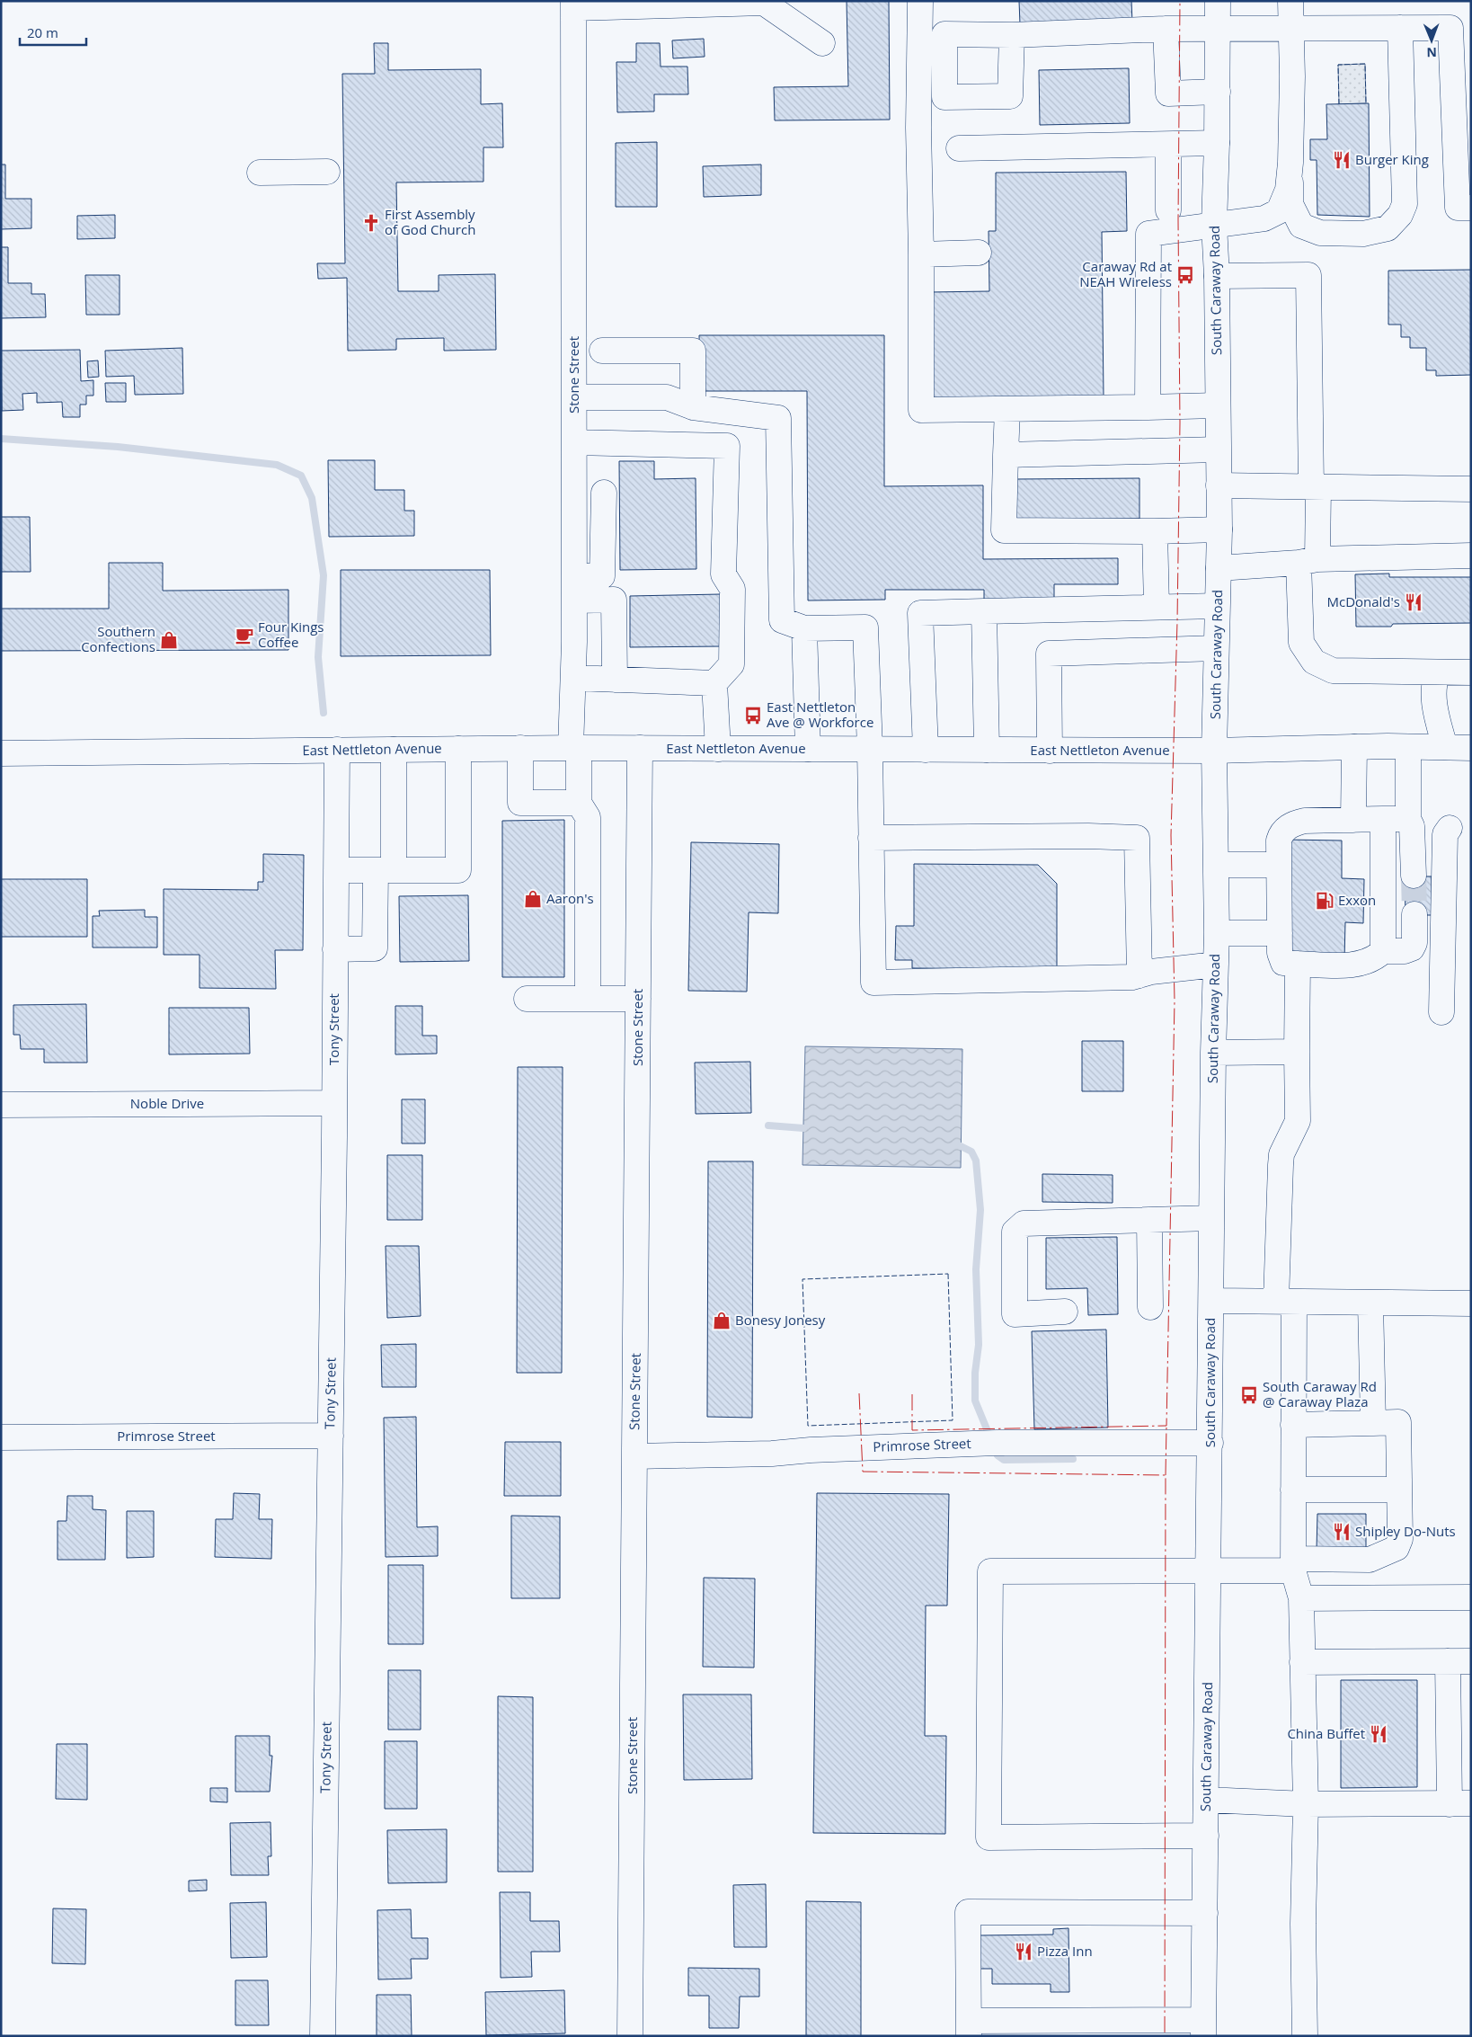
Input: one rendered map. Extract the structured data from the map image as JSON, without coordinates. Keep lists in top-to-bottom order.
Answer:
{
  "streets": {
    "street": [
      "South Caraway Road",
      "Stone Street",
      "East Nettleton Avenue",
      "Tony Street",
      "Noble Drive",
      "Primrose Street"
    ]
  },
  "crossings": [
    ["South Caraway Road", "East Nettleton Avenue"],
    ["South Caraway Road", "Primrose Street"],
    ["Stone Street", "East Nettleton Avenue"],
    ["Stone Street", "Primrose Street"],
    ["East Nettleton Avenue", "Tony Street"],
    ["Tony Street", "Noble Drive"],
    ["Tony Street", "Primrose Street"]
  ],
  "places": {
    "restaurant": [
      "Burger King",
      "McDonald's",
      "Shipley Do-Nuts",
      "China Buffet",
      "Pizza Inn"
    ],
    "church": ["First Assembly of God Church"],
    "bus stop": ["Caraway Rd at NEAH Wireless", "East Nettleton Ave @ Workforce", "South Caraway Rd @ Caraway Plaza"],
    "cafe": ["Four Kings Coffee"],
    "shop": ["Southern Confections", "Aaron's", "Bonesy Jonesy"],
    "fuel station": ["Exxon"]
  },
  "scale_bar": "20 m",
  "north": "bottom"
}
